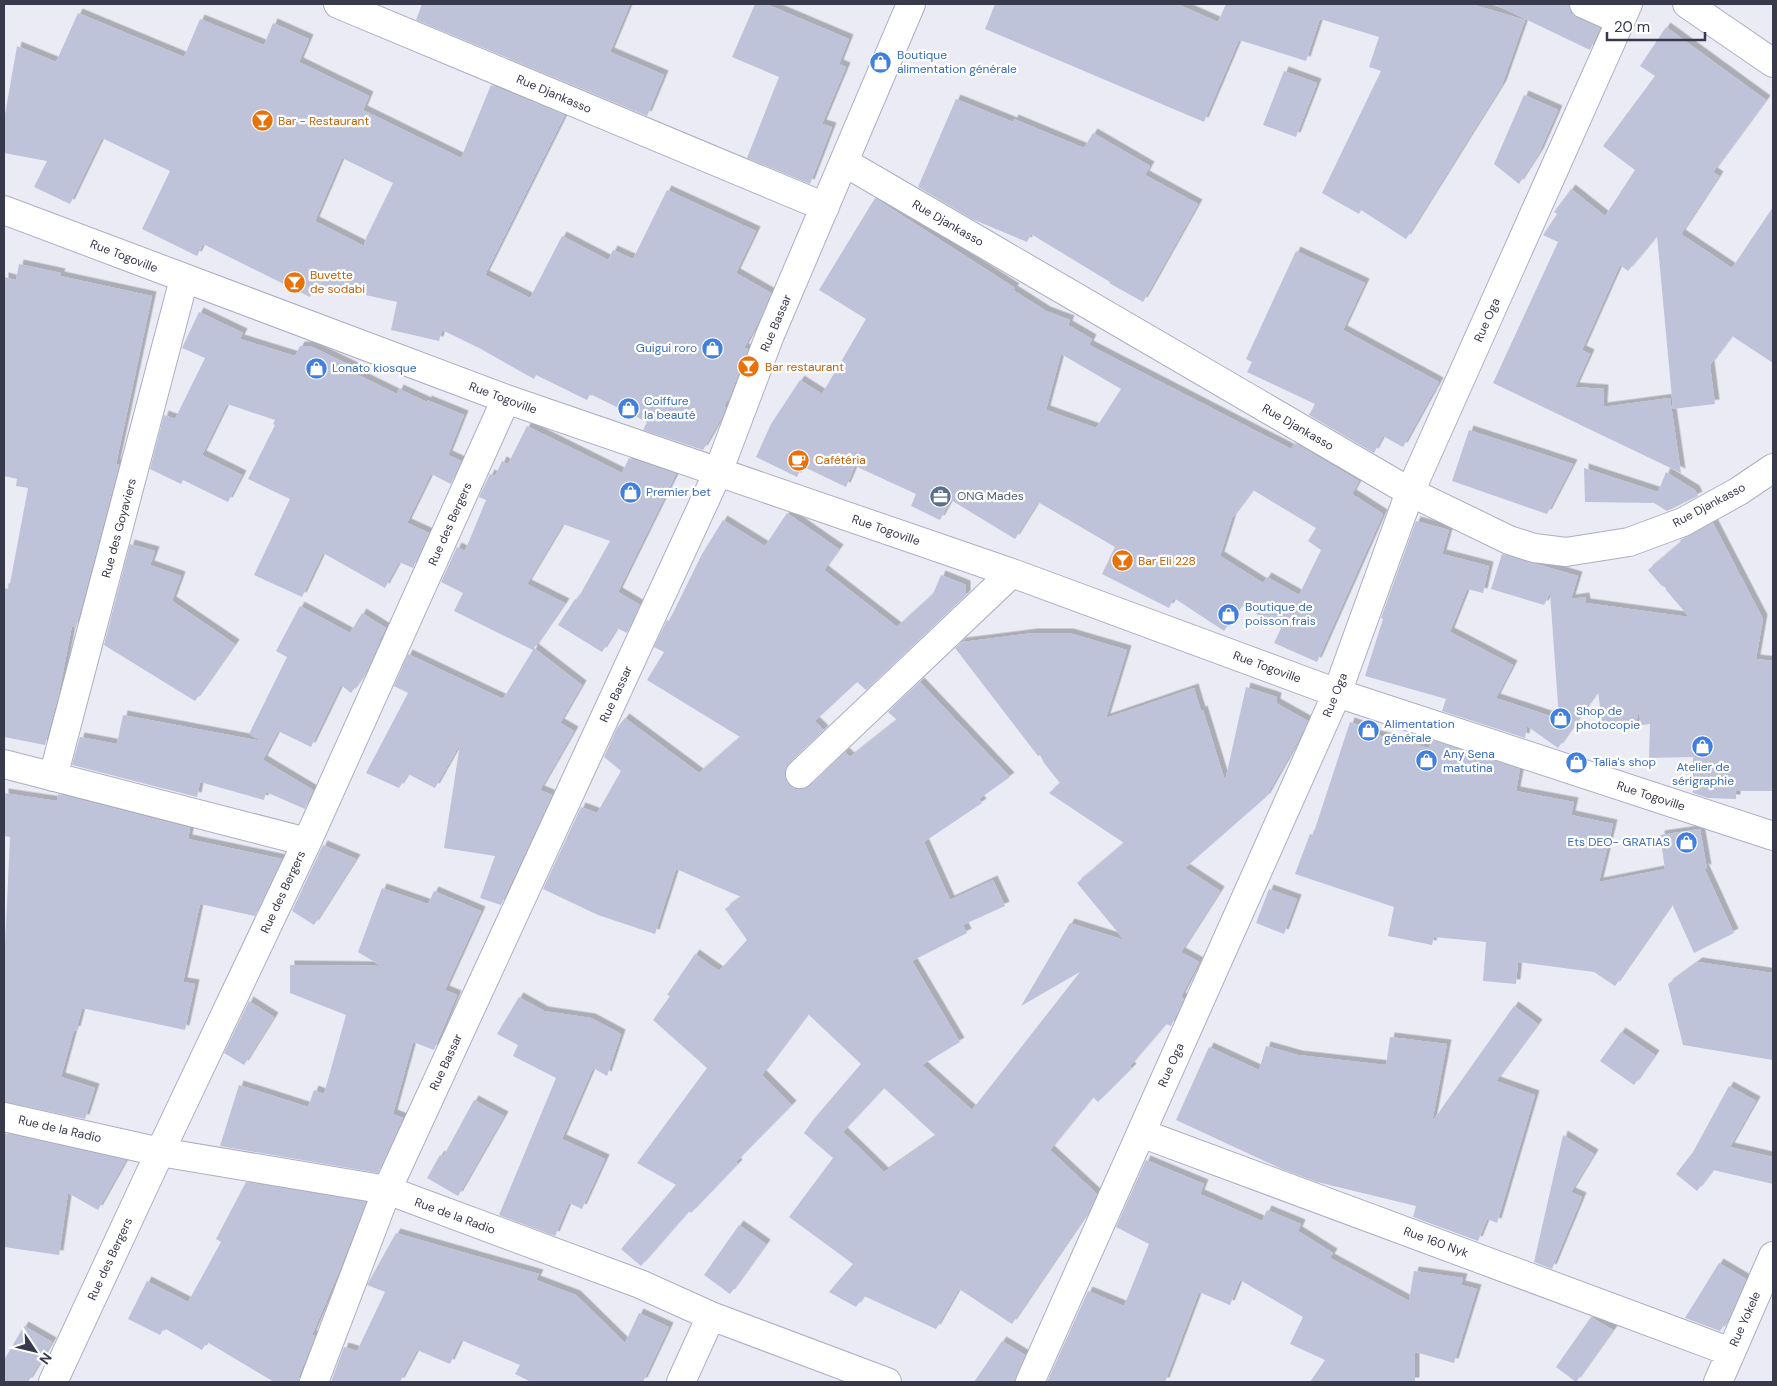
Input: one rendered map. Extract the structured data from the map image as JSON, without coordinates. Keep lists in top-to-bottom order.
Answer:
{
  "streets": {
    "street": [
      "Rue Djankasso",
      "Rue Togoville",
      "Rue Oga",
      "Rue Bassar",
      "Rue des Bergers",
      "Rue des Goyaviers",
      "Rue de la Radio",
      "Rue 160 Nyk",
      "Rue Yokele"
    ]
  },
  "crossings": [
    ["Rue Djankasso", "Rue Oga"],
    ["Rue Djankasso", "Rue Bassar"],
    ["Rue Togoville", "Rue Oga"],
    ["Rue Togoville", "Rue Bassar"],
    ["Rue Togoville", "Rue des Bergers"],
    ["Rue Togoville", "Rue des Goyaviers"],
    ["Rue Oga", "Rue 160 Nyk"],
    ["Rue Bassar", "Rue de la Radio"],
    ["Rue des Bergers", "Rue de la Radio"],
    ["Rue 160 Nyk", "Rue Yokele"]
  ],
  "places": {
    "shop": [
      "Boutique alimentation générale",
      "Guigui roro",
      "Lonato kiosque",
      "Coiffure la beauté",
      "Premier bet",
      "Boutique de poisson frais",
      "Shop de photocopie",
      "Alimentation générale",
      "Atelier de sérigraphie",
      "Any Sena matutina",
      "Talia's shop",
      "Ets DEO- GRATIAS"
    ],
    "bar": [
      "Bar - Restaurant",
      "Buvette de sodabi",
      "Bar restaurant",
      "Bar Eli 228"
    ],
    "cafe": ["Cafétéria"],
    "office": ["ONG Mades"]
  },
  "scale_bar": "20 m",
  "north": "bottom right"
}
